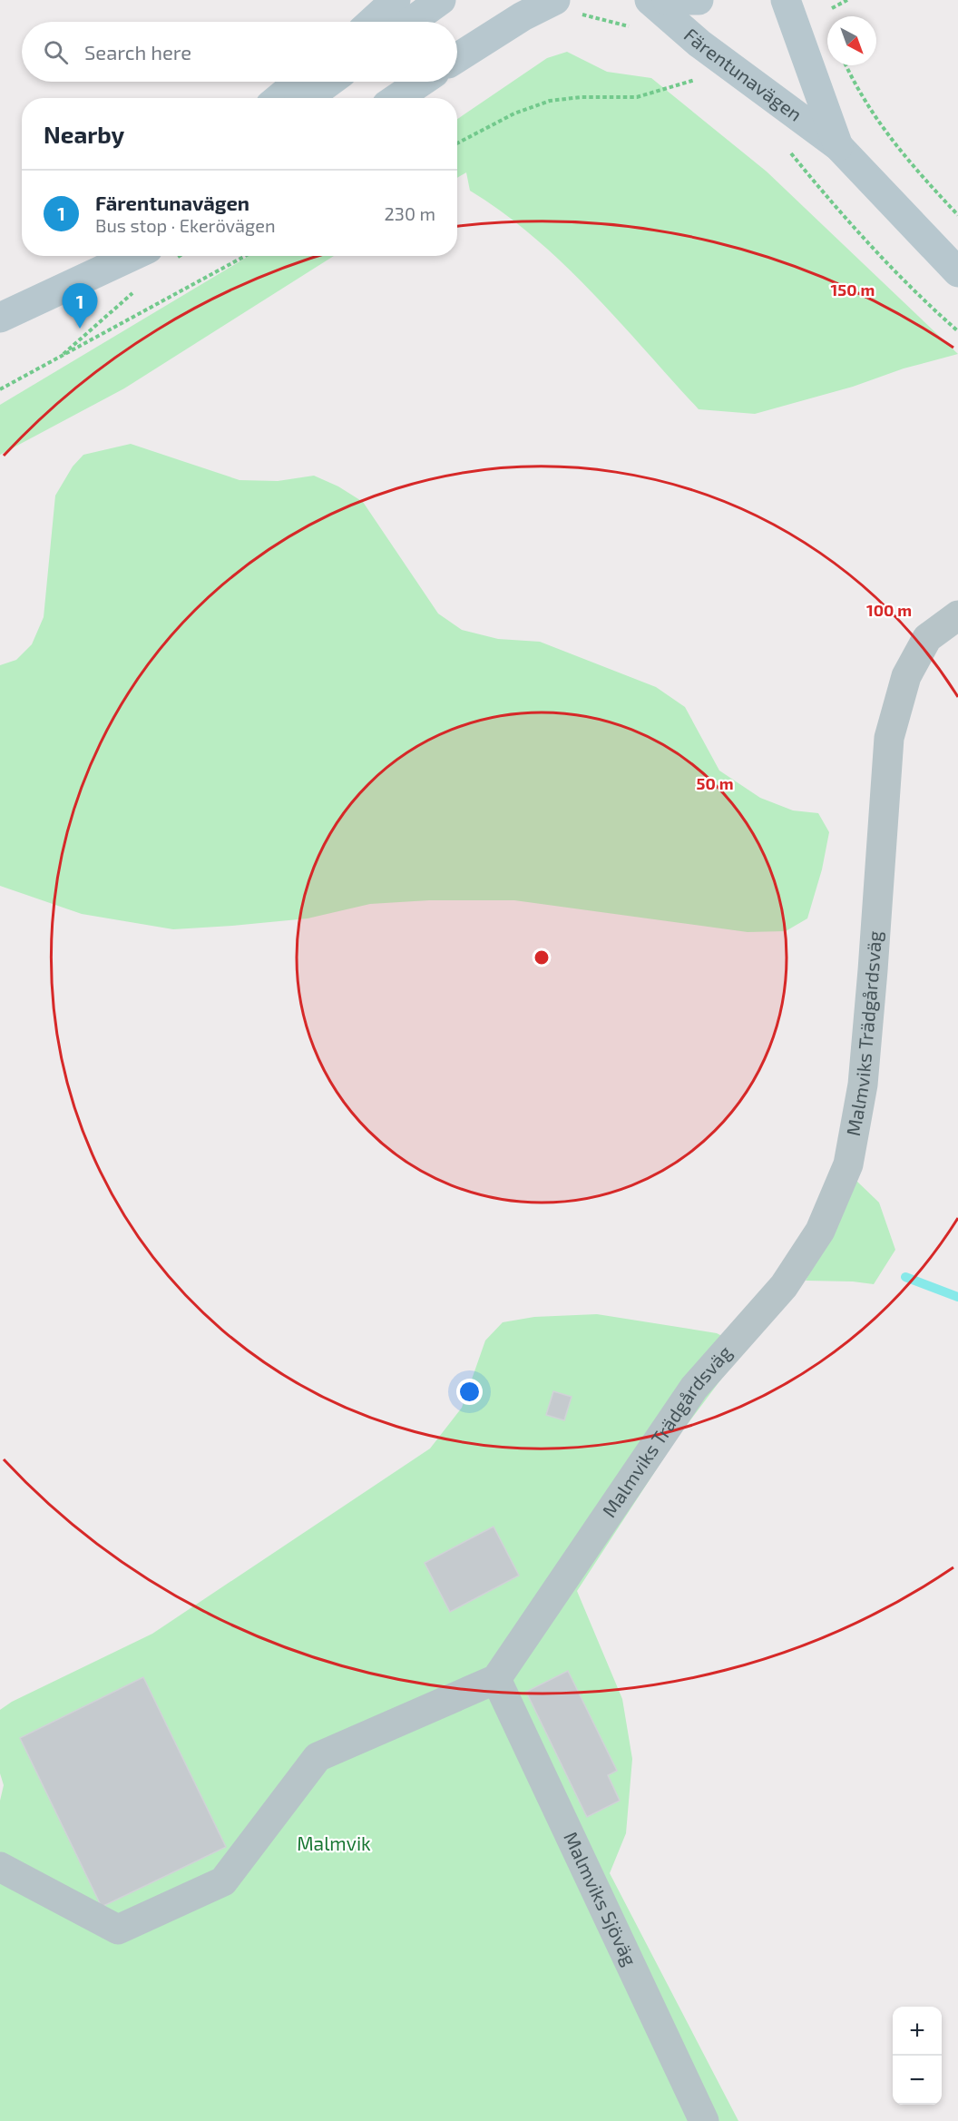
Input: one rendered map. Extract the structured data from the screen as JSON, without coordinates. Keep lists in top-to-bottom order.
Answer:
{
  "streets": {
    "main road": ["Färentunavägen"],
    "street": ["Malmviks Trädgårdsväg", "Malmviks Sjöväg"]
  },
  "crossings": [
    ["Malmviks Trädgårdsväg", "Malmviks Sjöväg"]
  ],
  "parks": ["Malmvik"],
  "north": "bottom right",
  "page": {
    "search": "Search here",
    "heading": "Nearby",
    "list": [
      {
        "mark": "1",
        "name": "Färentunavägen",
        "note": "Bus stop · Ekerövägen",
        "value": "230 m"
      }
    ],
    "pins": "1",
    "map_buttons": ["+", "−"]
  },
  "rings": ["150 m", "100 m", "50 m"]
}
